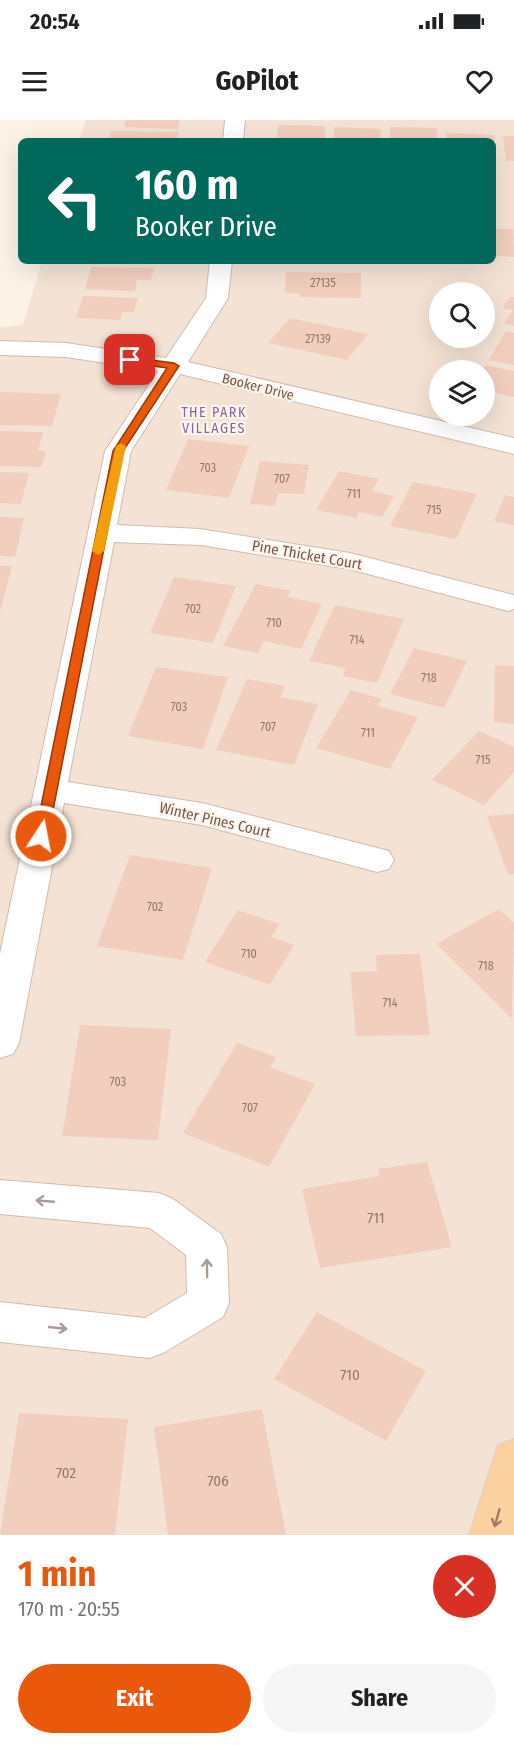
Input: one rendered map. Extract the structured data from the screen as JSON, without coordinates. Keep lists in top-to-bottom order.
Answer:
{
  "streets": {
    "street": ["Booker Drive", "Pine Thicket Court", "Winter Pines Court"]
  },
  "districts": ["THE PARK VILLAGES"],
  "house_numbers": [
    "27135",
    "27139",
    "703",
    "707",
    "711",
    "715",
    "702",
    "710",
    "714",
    "718",
    "703",
    "707",
    "711",
    "715",
    "702",
    "710",
    "718",
    "714",
    "703",
    "707",
    "711",
    "710",
    "702",
    "706"
  ],
  "page": {
    "status": "20:54",
    "header": "GoPilot",
    "turn": ["160 m", "Booker Drive"],
    "heading": ["1 min", "170 m · 20:55"],
    "buttons": ["Exit", "Share"]
  }
}
